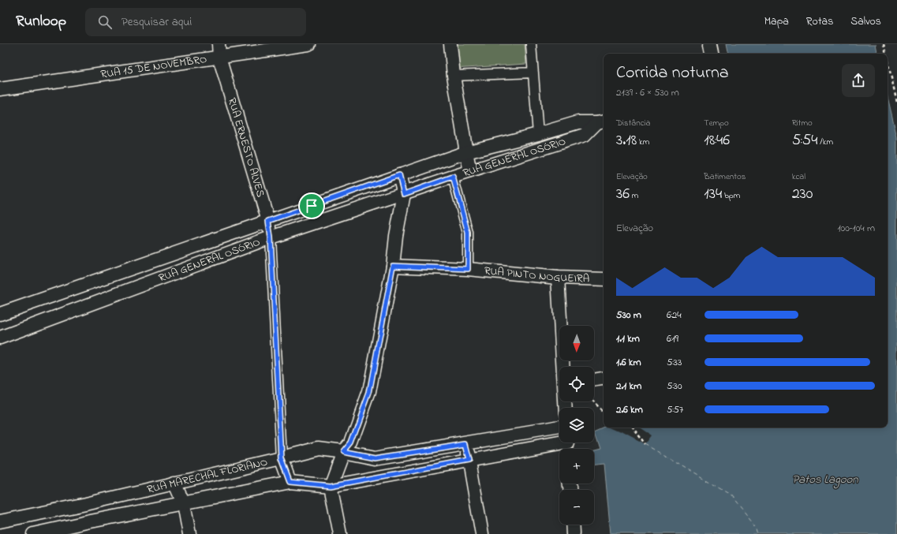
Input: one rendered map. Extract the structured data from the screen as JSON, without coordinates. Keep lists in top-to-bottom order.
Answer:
{
  "streets": {
    "street": [
      "RUA 15 DE NOVEMBRO",
      "RUA ERNESTO ALVES",
      "RUA GENERAL OSÓRIO",
      "RUA PINTO NOGUEIRA",
      "RUA MARECHAL FLORIANO"
    ]
  },
  "crossings": [
    ["RUA 15 DE NOVEMBRO", "RUA ERNESTO ALVES"],
    ["RUA ERNESTO ALVES", "RUA GENERAL OSÓRIO"]
  ],
  "water": ["Patos Lagoon"],
  "north": "bottom",
  "page": {
    "header": "Runloop",
    "search": "Pesquisar aqui",
    "nav": ["Mapa", "Rotas", "Salvos"],
    "heading": ["Corrida noturna", "21:39 · 6 × 530 m"],
    "stats": [
      ["Distância", "3.18 km"],
      ["Tempo", "18:46"],
      ["Ritmo", "5:54 /km"],
      ["Elevação", "36 m"],
      ["Batimentos", "134 bpm"],
      ["kcal", "230"]
    ],
    "chart": ["Elevação", "100–104 m"],
    "list": [
      {
        "name": "530 m",
        "note": "6:24"
      },
      {
        "name": "1.1 km",
        "note": "6:19"
      },
      {
        "name": "1.6 km",
        "note": "5:33"
      },
      {
        "name": "2.1 km",
        "note": "5:30"
      },
      {
        "name": "2.6 km",
        "note": "5:57"
      }
    ],
    "map_buttons": ["+", "−"]
  }
}
